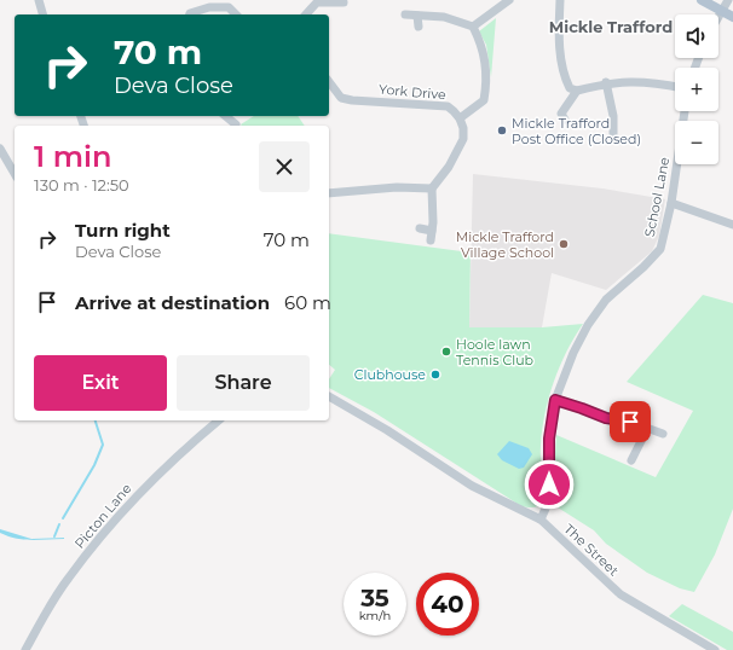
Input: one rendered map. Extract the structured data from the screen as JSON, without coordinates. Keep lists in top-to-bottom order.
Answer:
{
  "streets": {
    "street": [
      "York Drive",
      "School Lane",
      "Picton Lane",
      "The Street"
    ]
  },
  "crossings": [
    ["School Lane", "The Street"]
  ],
  "districts": ["Mickle Trafford"],
  "places": [
    "Mickle Trafford Post Office (Closed)",
    "Mickle Trafford Village School",
    "Hoole lawn Tennis Club",
    "Clubhouse"
  ],
  "page": {
    "map_buttons": ["+", "−"],
    "turn": ["70 m", "Deva Close"],
    "heading": ["1 min", "130 m · 12:50"],
    "list": [
      {
        "name": "Turn right",
        "note": "Deva Close",
        "value": "70 m"
      },
      {
        "name": "Arrive at destination",
        "value": "60 m"
      }
    ],
    "buttons": ["Exit", "Share"],
    "speed": "35 km/h",
    "limit": "40"
  }
}
